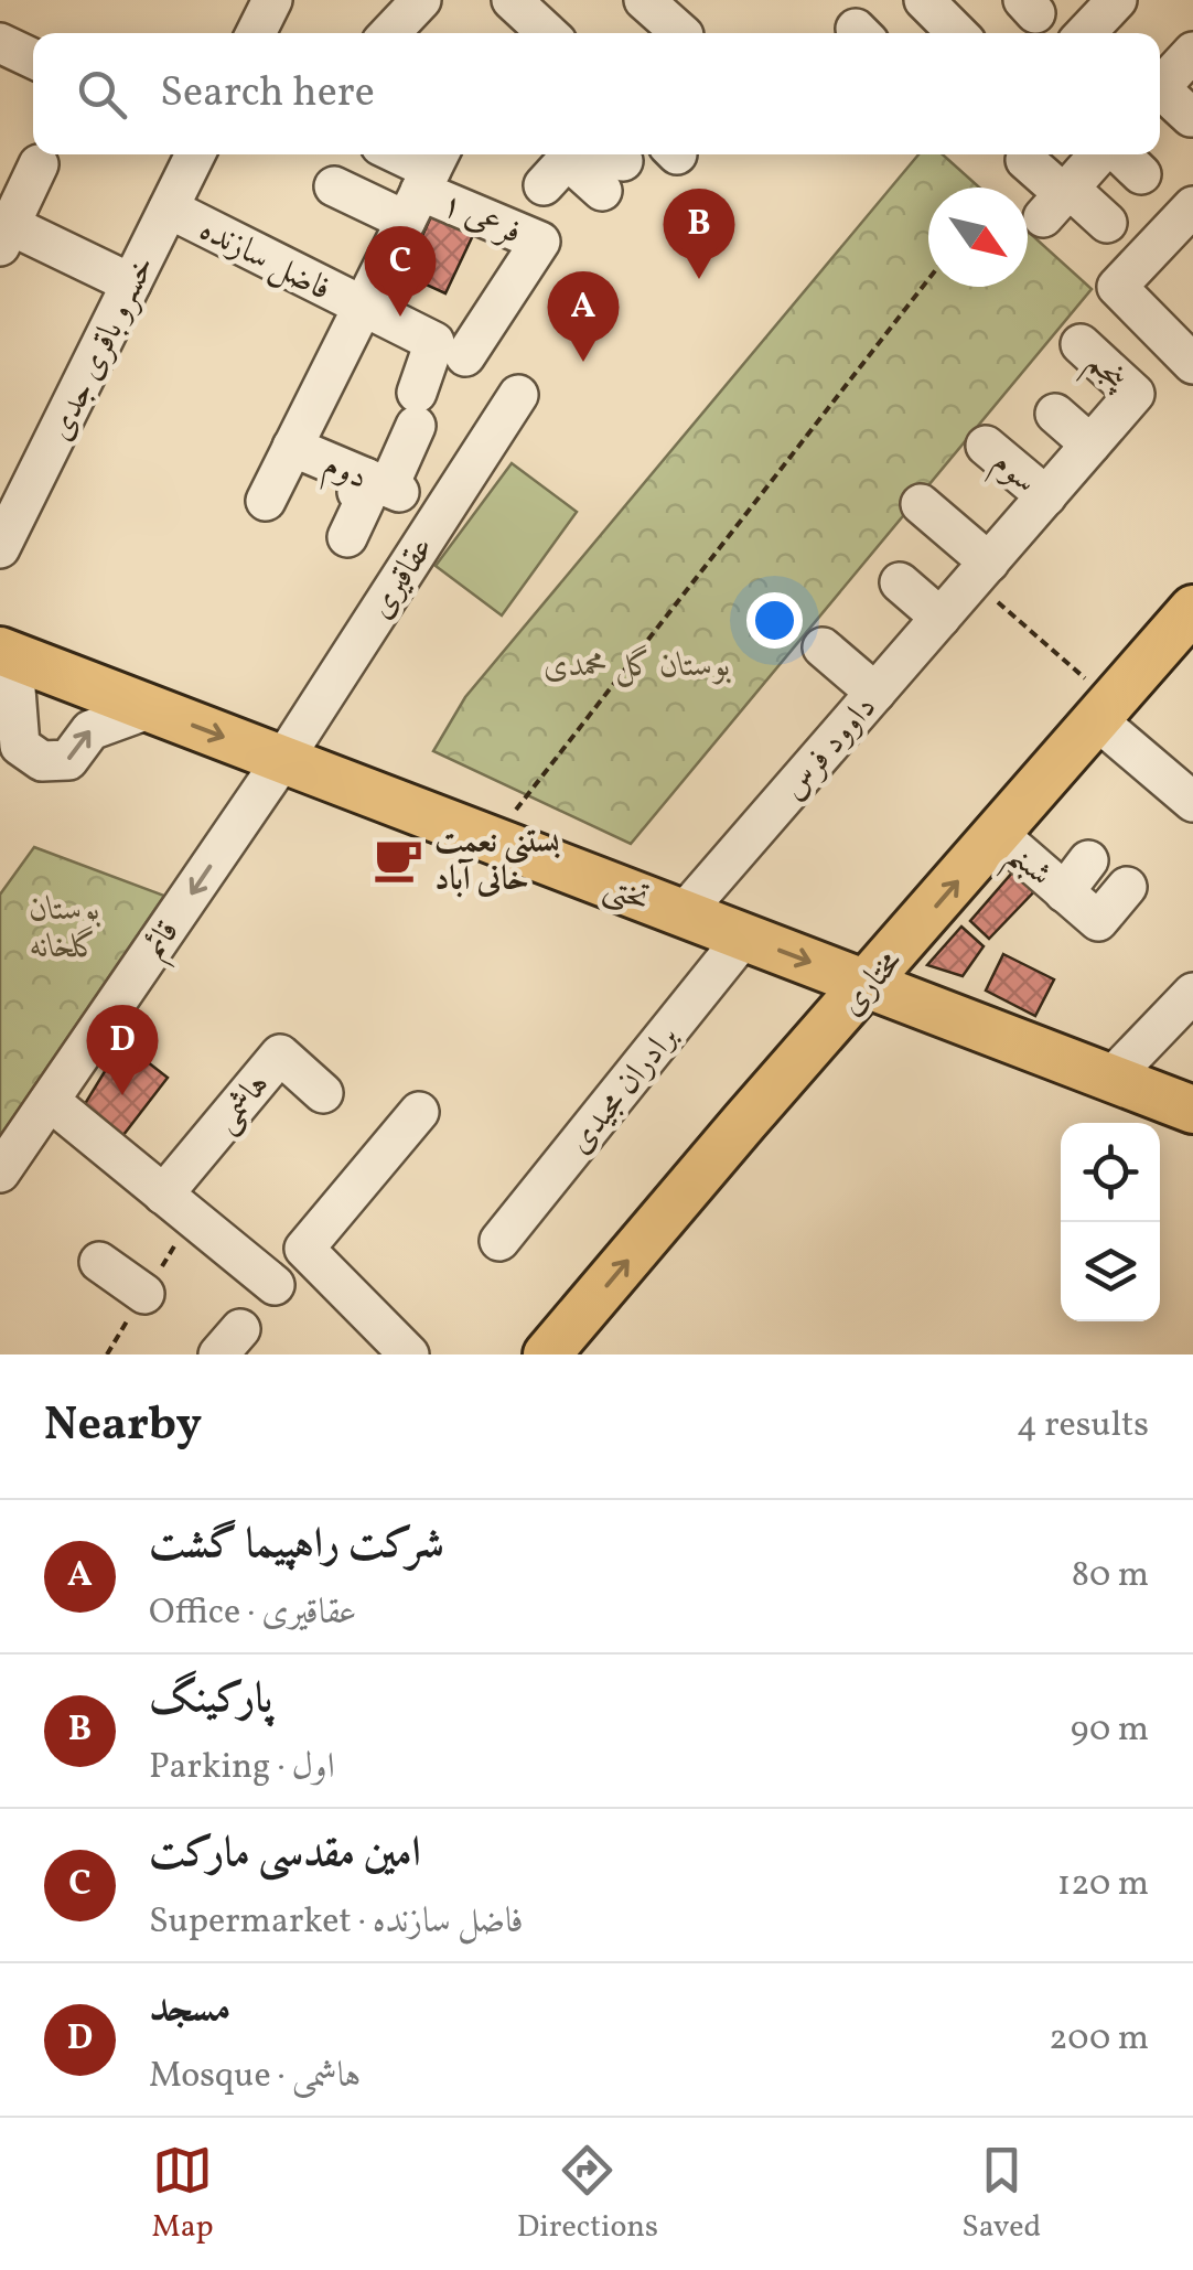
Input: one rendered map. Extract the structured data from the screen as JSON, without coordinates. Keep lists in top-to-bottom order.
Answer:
{
  "streets": {
    "main road": ["تختی", "مختاری"],
    "street": [
      "فرعی ۱",
      "فاضل سازنده",
      "خسرو باقری جدی",
      "پنجم",
      "دوم",
      "سوم",
      "عقاقیری",
      "داوود فرس",
      "شبنم",
      "قائم",
      "برادران مجیدی",
      "هاشمی"
    ]
  },
  "crossings": [
    ["فرعی ۱", "فاضل سازنده"],
    ["فاضل سازنده", "خسرو باقری جدی"],
    ["فاضل سازنده", "دوم"],
    ["پنجم", "داوود فرس"],
    ["سوم", "داوود فرس"],
    ["عقاقیری", "تختی"],
    ["عقاقیری", "قائم"],
    ["داوود فرس", "تختی"],
    ["شبنم", "مختاری"],
    ["تختی", "قائم"],
    ["تختی", "مختاری"],
    ["تختی", "برادران مجیدی"]
  ],
  "one_way": ["قائم", "مختاری"],
  "parks": ["بوستان گل محمدی", "بوستان گلخانه"],
  "places": {
    "cafe": ["بستنی نعمت خانی آباد"]
  },
  "north": "bottom right",
  "page": {
    "search": "Search here",
    "pins": [
      "B",
      "C",
      "A",
      "D"
    ],
    "heading": ["Nearby", "4 results"],
    "list": [
      {
        "mark": "A",
        "name": "شركت راهپيما گشت",
        "note": "Office · عقاقیری",
        "value": "80 m"
      },
      {
        "mark": "B",
        "name": "پارکینگ",
        "note": "Parking · اول",
        "value": "90 m"
      },
      {
        "mark": "C",
        "name": "امین مقدسی مارکت",
        "note": "Supermarket · فاضل سازنده",
        "value": "120 m"
      },
      {
        "mark": "D",
        "name": "مسجد",
        "note": "Mosque · هاشمی",
        "value": "200 m"
      }
    ],
    "nav": ["Map", "Directions", "Saved"]
  }
}
